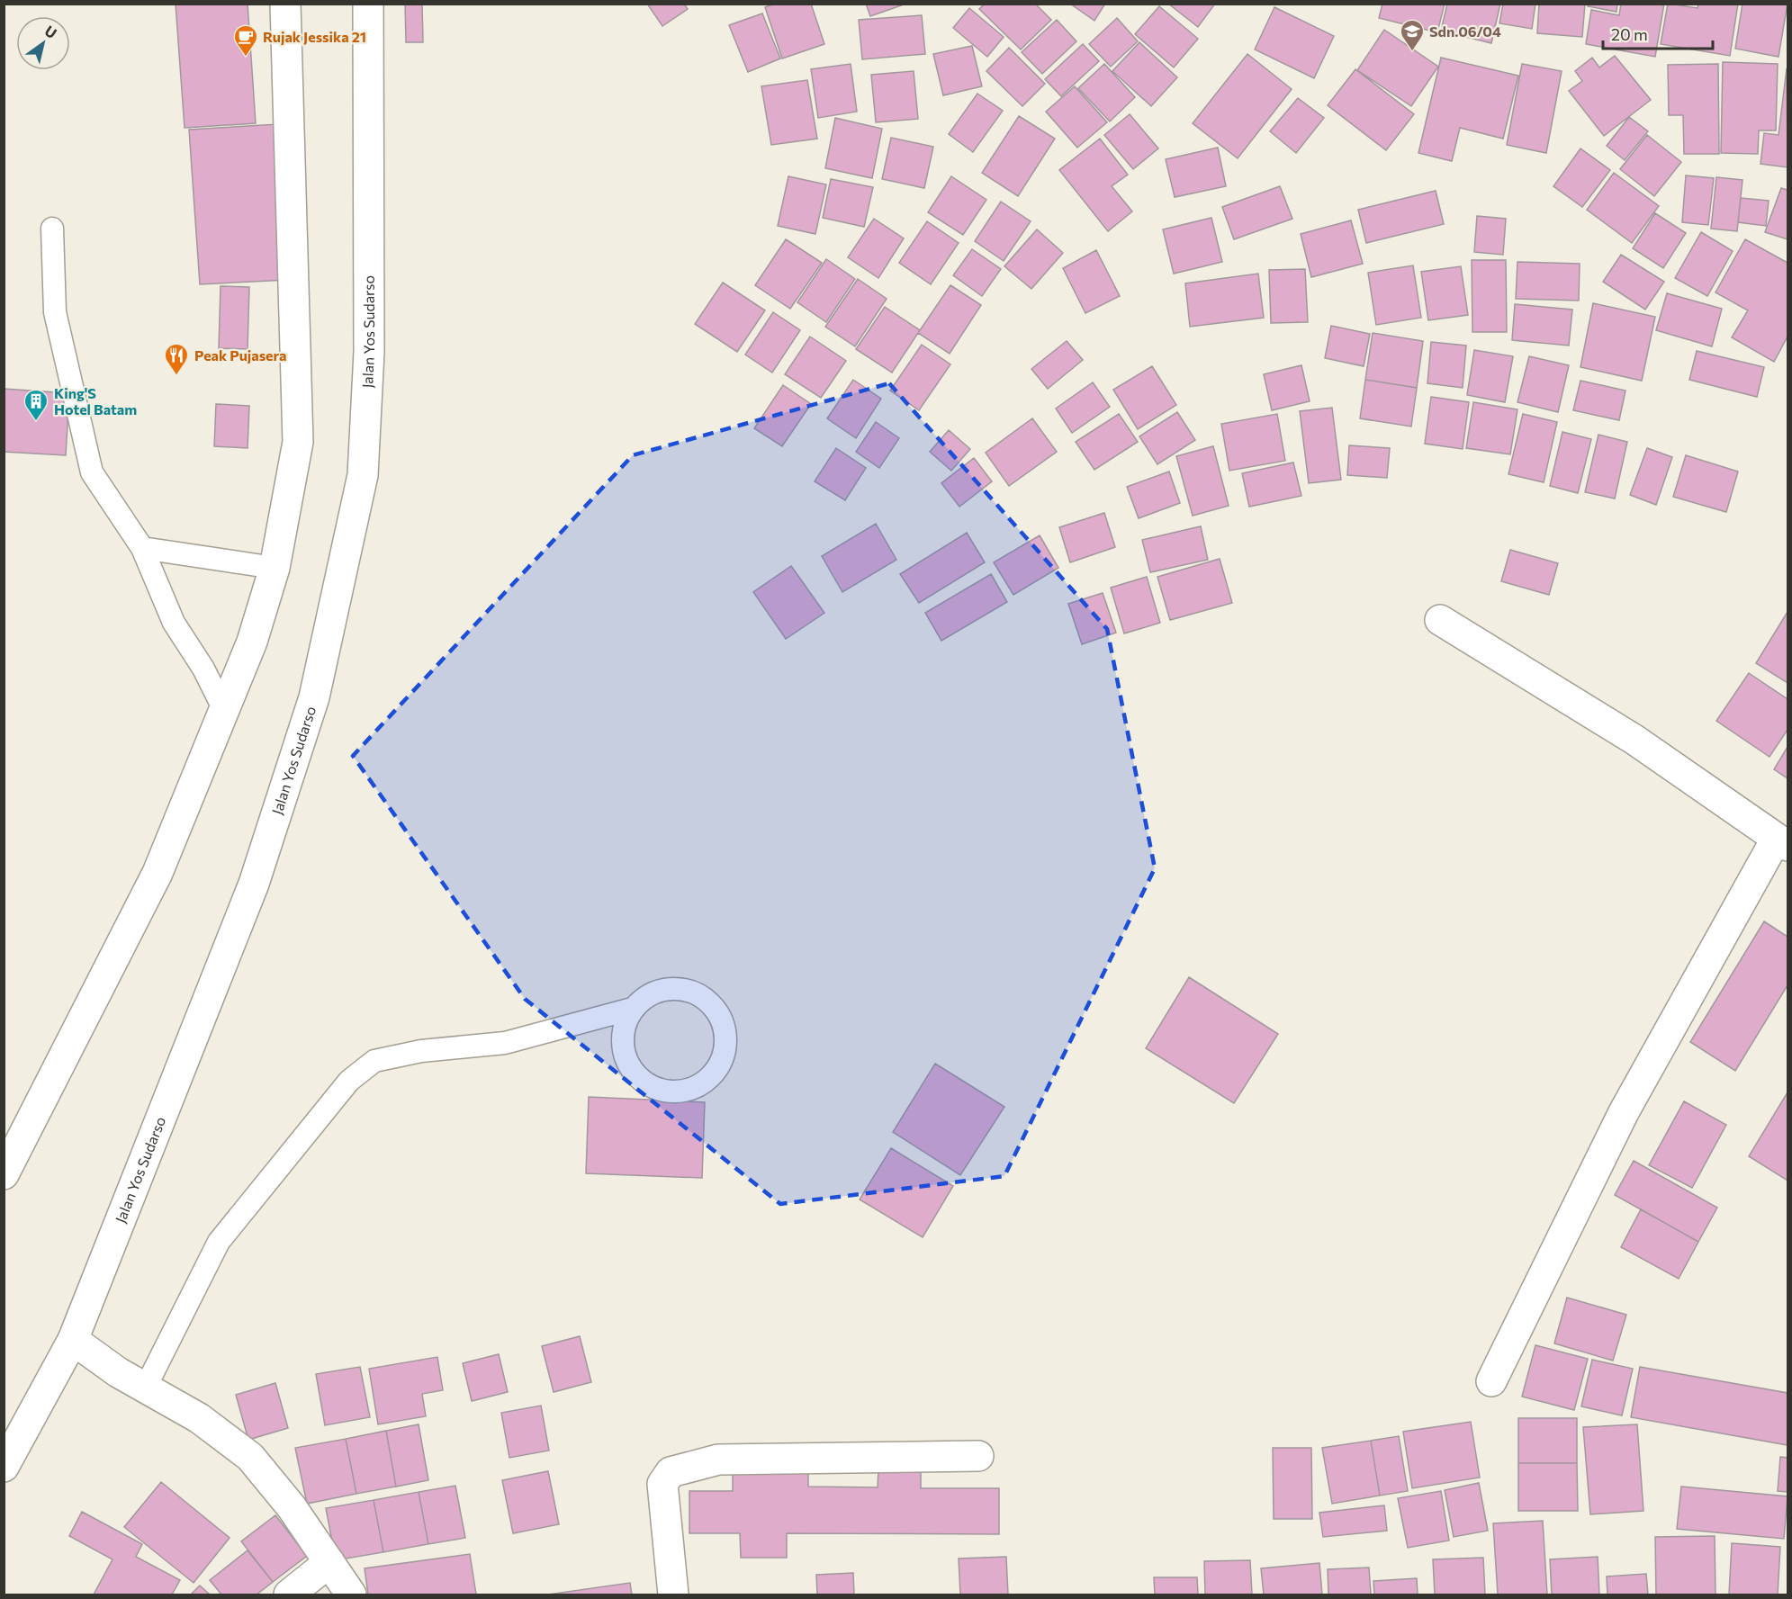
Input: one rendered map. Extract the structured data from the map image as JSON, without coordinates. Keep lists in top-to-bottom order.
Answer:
{
  "streets": {
    "main road": ["Jalan Yos Sudarso"]
  },
  "places": {
    "school or university": ["Sdn.06/04"],
    "cafe": ["Rujak Jessika 21"],
    "restaurant": ["Peak Pujasera"],
    "building": ["King'S Hotel Batam"]
  },
  "scale_bar": "20 m",
  "north": "top right"
}
